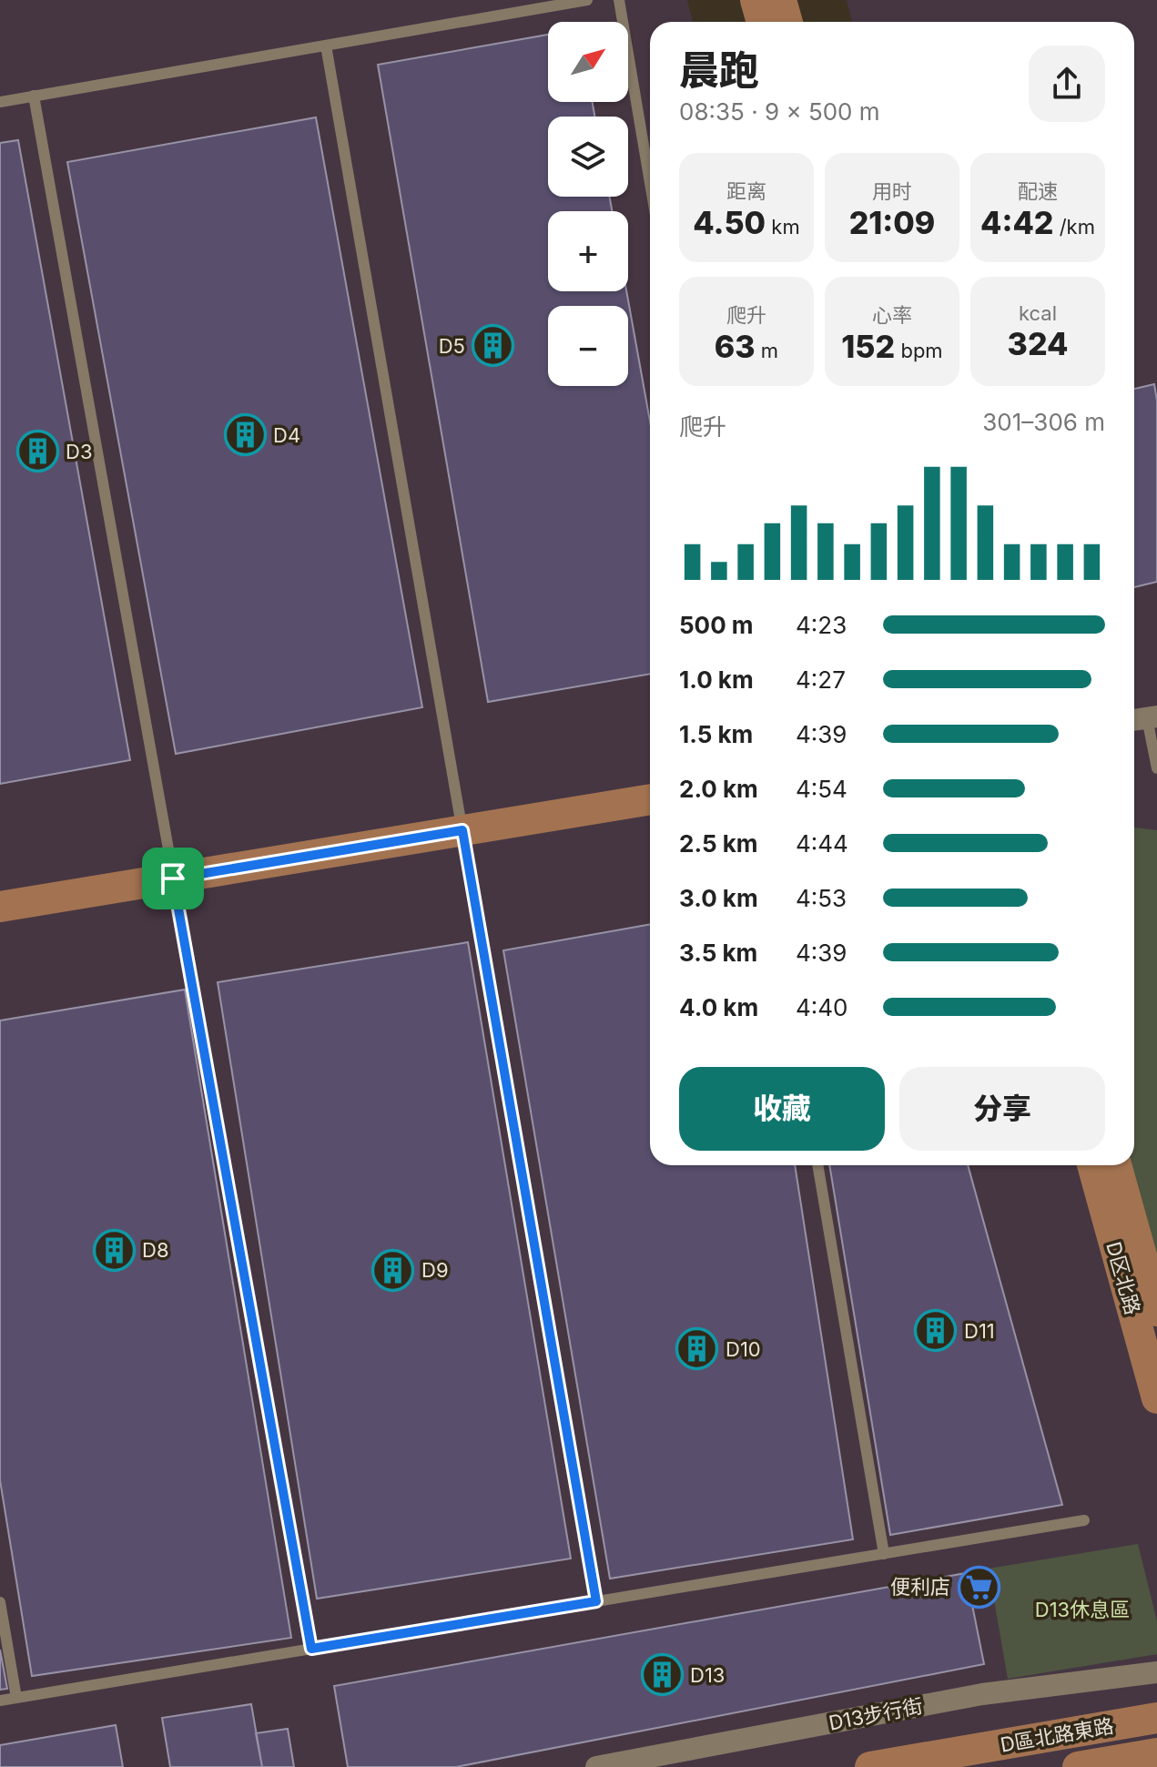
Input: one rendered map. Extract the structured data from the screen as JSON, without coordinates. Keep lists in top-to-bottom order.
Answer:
{
  "streets": {
    "street": ["D区北路", "D13步行街", "D區北路東路"]
  },
  "parks": ["D13休息區"],
  "places": {
    "building": [
      "D5",
      "D4",
      "D3",
      "D8",
      "D9",
      "D11",
      "D10",
      "D13"
    ],
    "supermarket": ["便利店"]
  },
  "north": "top right",
  "page": {
    "map_buttons": ["+", "−"],
    "heading": ["晨跑", "08:35 · 9 × 500 m"],
    "stats": [
      ["距离", "4.50 km"],
      ["用时", "21:09"],
      ["配速", "4:42 /km"],
      ["爬升", "63 m"],
      ["心率", "152 bpm"],
      ["kcal", "324"]
    ],
    "chart": ["爬升", "301–306 m"],
    "list": [
      {
        "name": "500 m",
        "note": "4:23"
      },
      {
        "name": "1.0 km",
        "note": "4:27"
      },
      {
        "name": "1.5 km",
        "note": "4:39"
      },
      {
        "name": "2.0 km",
        "note": "4:54"
      },
      {
        "name": "2.5 km",
        "note": "4:44"
      },
      {
        "name": "3.0 km",
        "note": "4:53"
      },
      {
        "name": "3.5 km",
        "note": "4:39"
      },
      {
        "name": "4.0 km",
        "note": "4:40"
      }
    ],
    "buttons": ["收藏", "分享"]
  }
}
